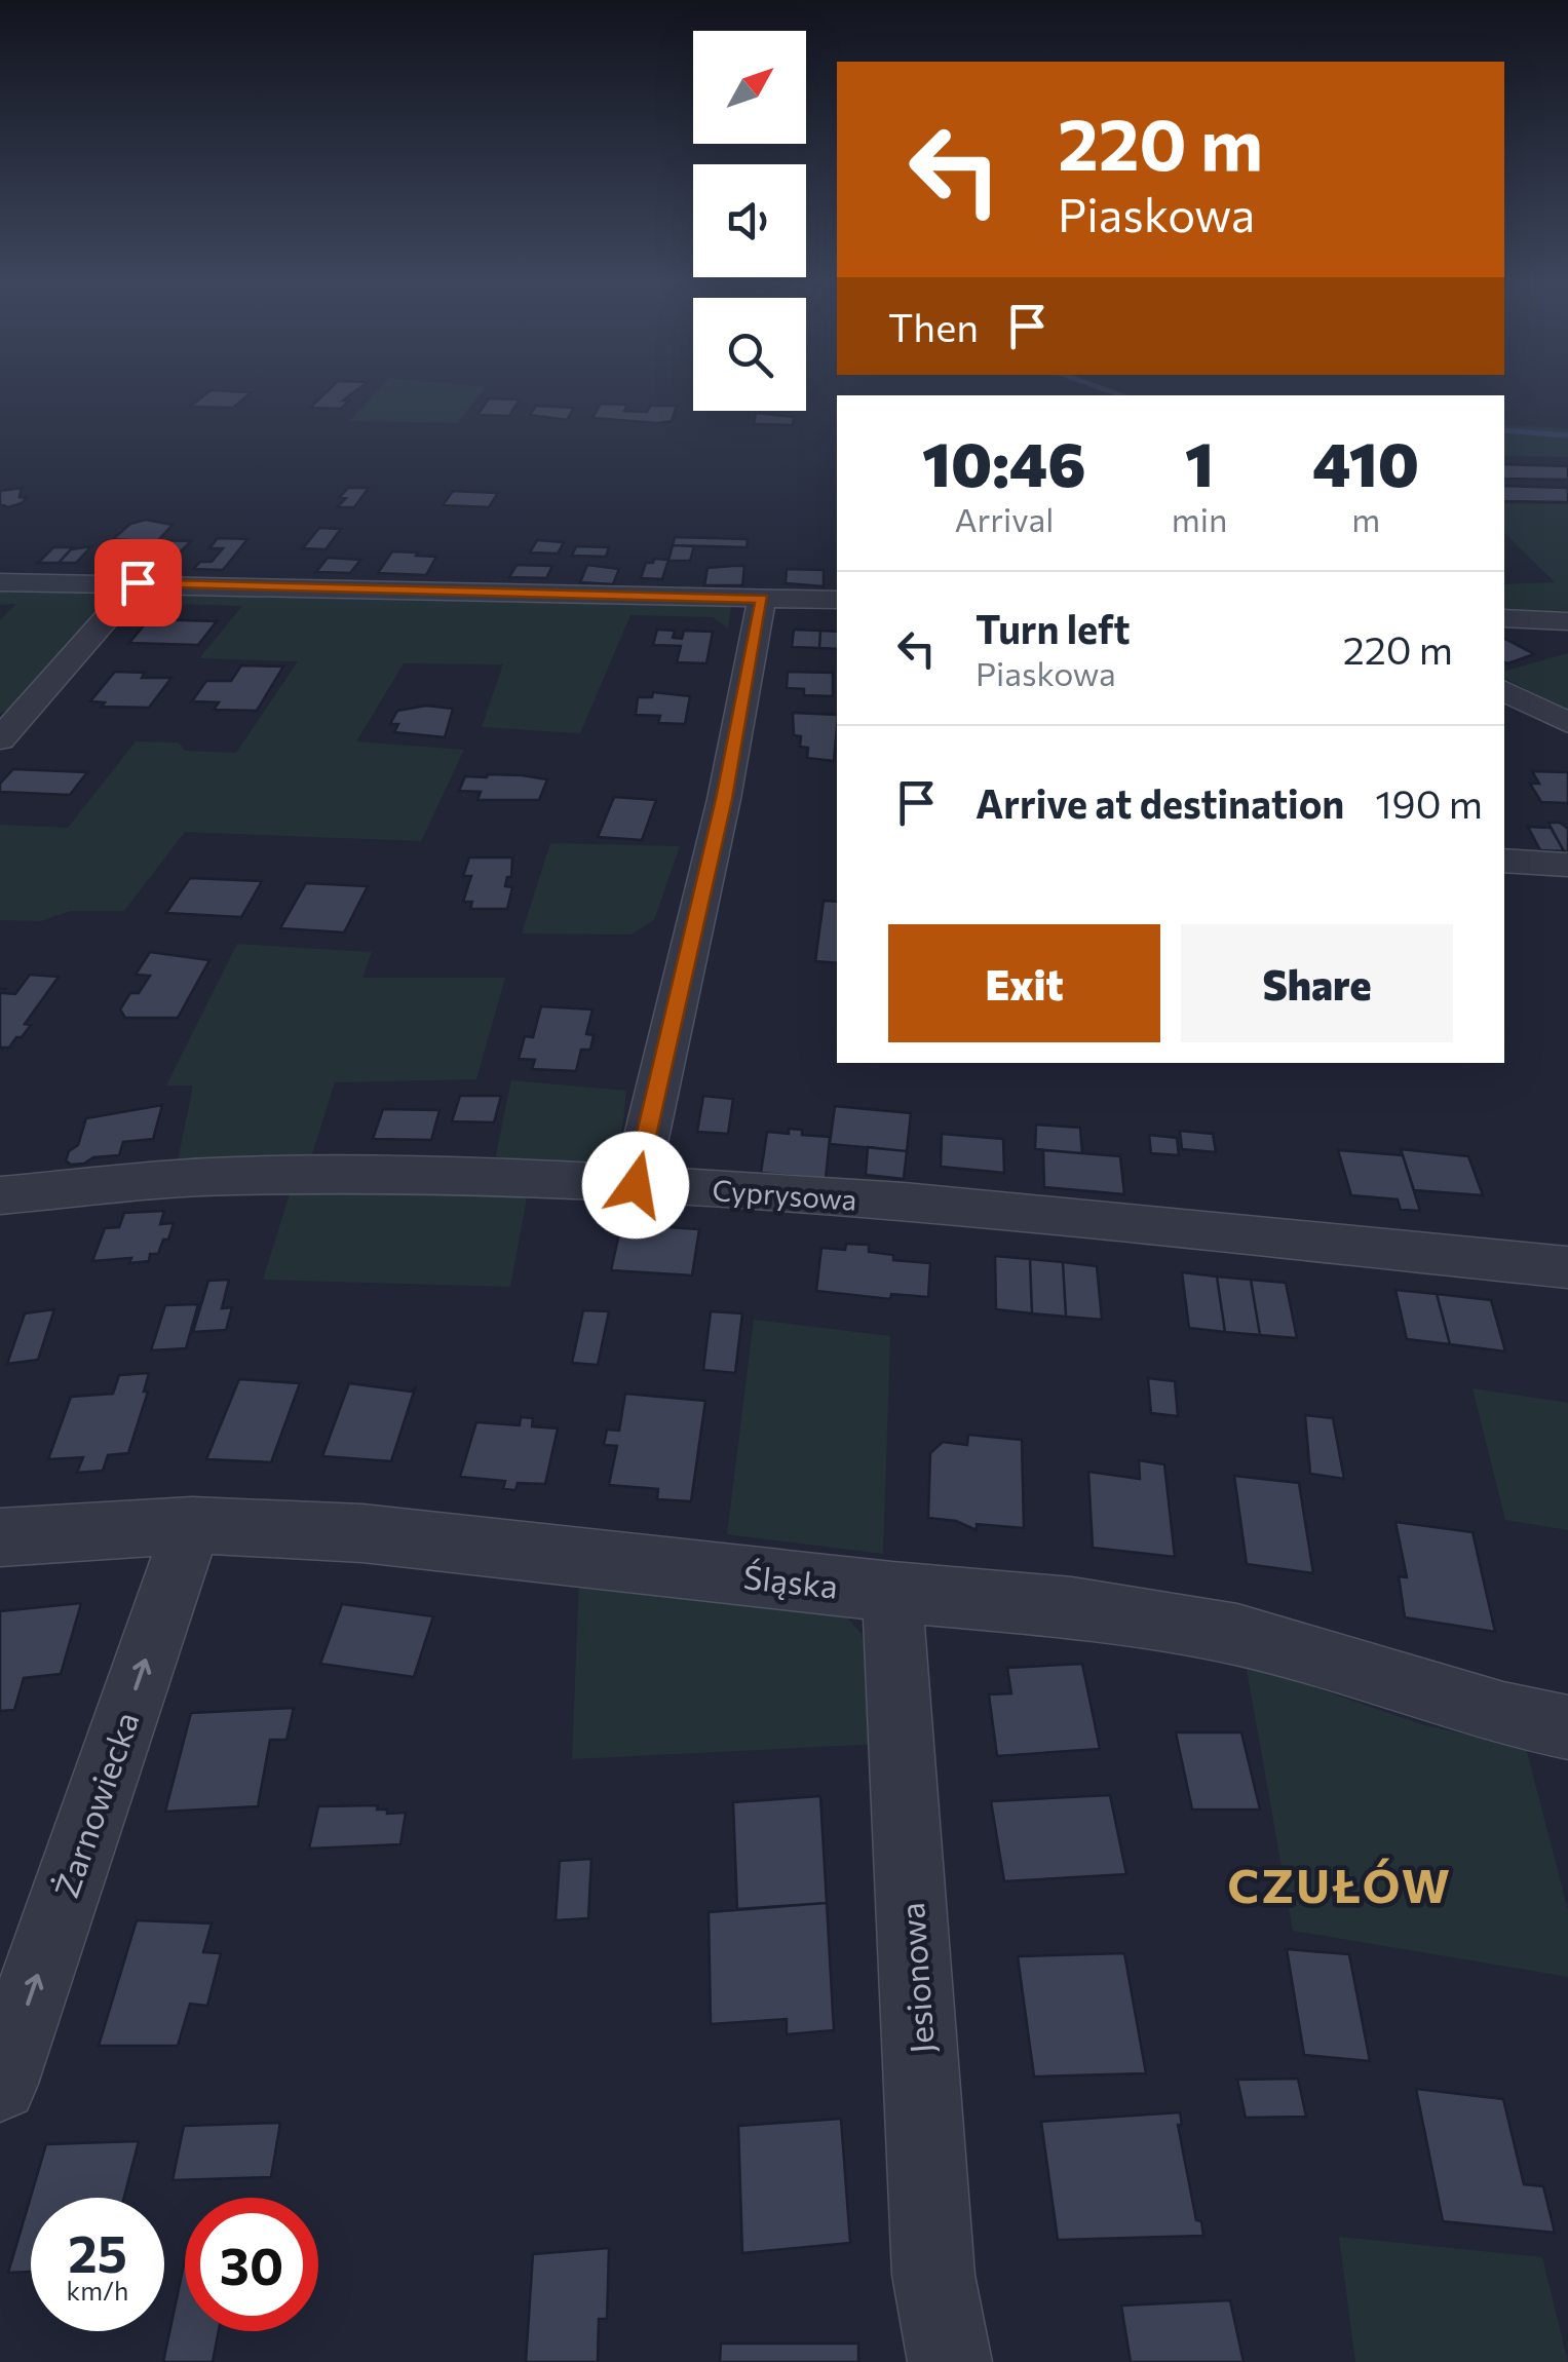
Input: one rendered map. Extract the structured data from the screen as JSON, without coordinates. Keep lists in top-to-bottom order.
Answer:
{
  "streets": {
    "street": [
      "Cyprysowa",
      "Śląska",
      "Żarnowiecka",
      "Jesionowa"
    ]
  },
  "crossings": [
    ["Śląska", "Żarnowiecka"],
    ["Śląska", "Jesionowa"]
  ],
  "one_way": ["Żarnowiecka"],
  "districts": ["CZUŁÓW"],
  "north": "top right",
  "page": {
    "turn": ["220 m", "Piaskowa"],
    "then": "Then",
    "eta": [
      "10:46",
      "Arrival",
      "1",
      "min",
      "410",
      "m"
    ],
    "list": [
      {
        "name": "Turn left",
        "note": "Piaskowa",
        "value": "220 m"
      },
      {
        "name": "Arrive at destination",
        "value": "190 m"
      }
    ],
    "buttons": ["Exit", "Share"],
    "speed": "25 km/h",
    "limit": "30"
  }
}
